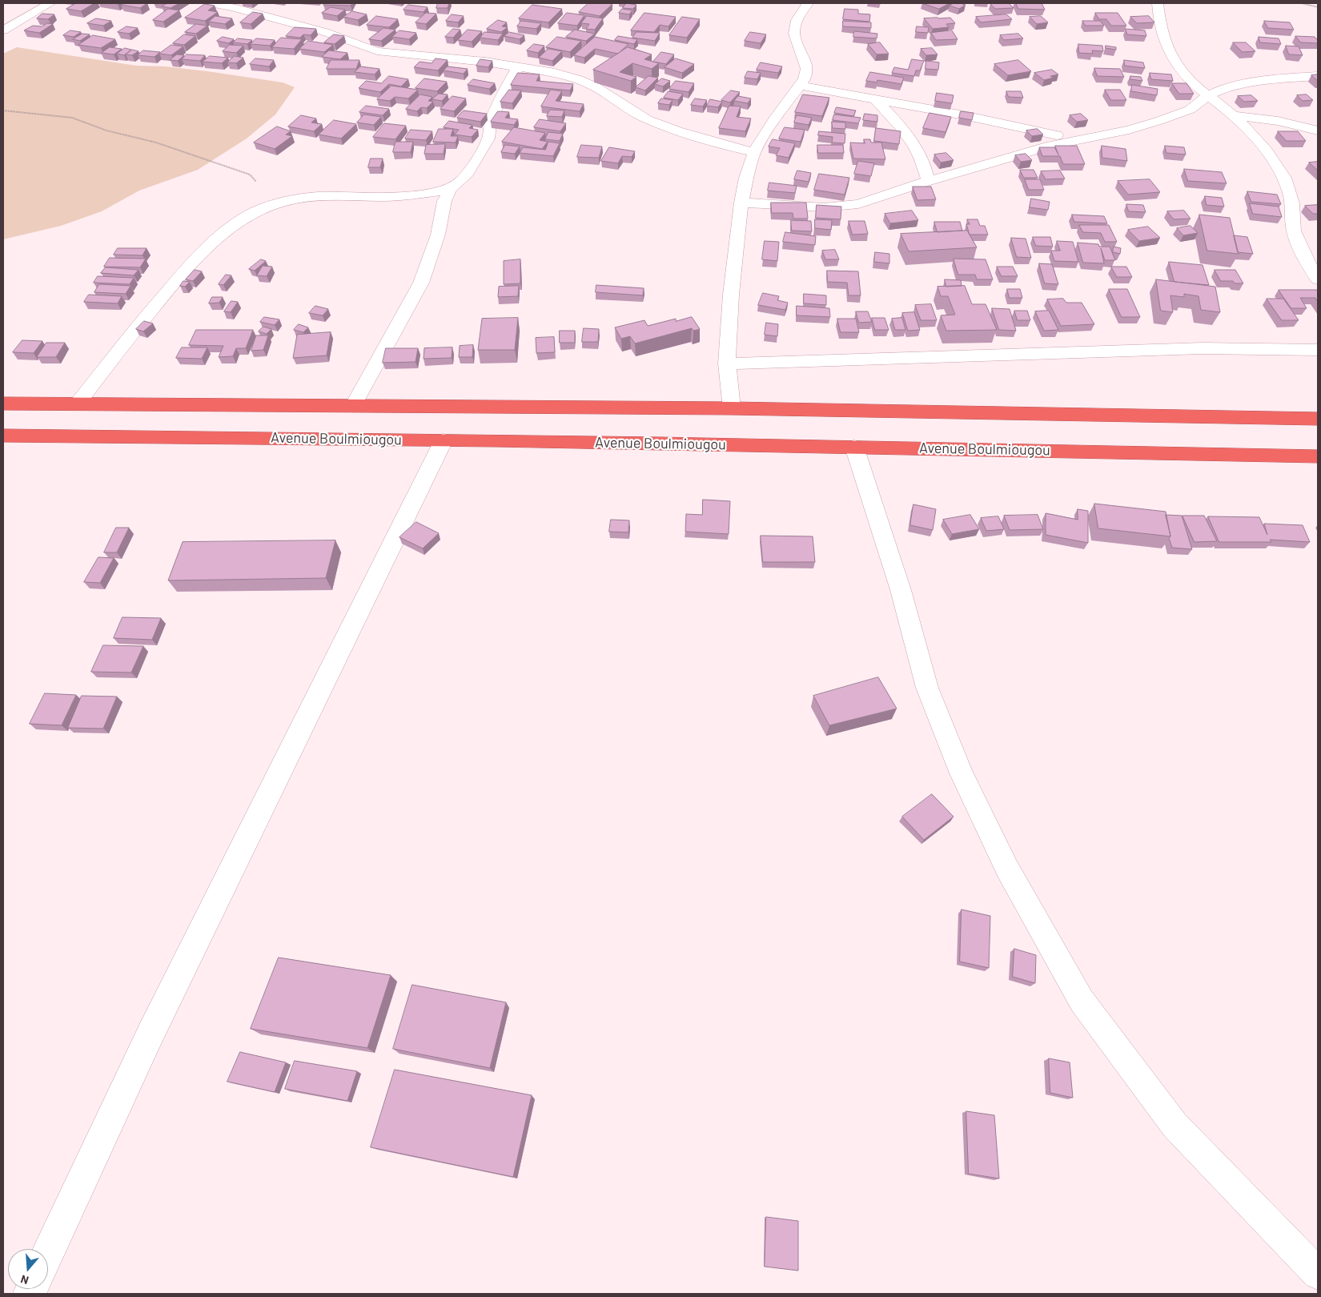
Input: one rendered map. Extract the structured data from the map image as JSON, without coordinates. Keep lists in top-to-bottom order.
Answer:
{
  "streets": {
    "highway": ["Avenue Boulmiougou"]
  },
  "north": "bottom"
}
